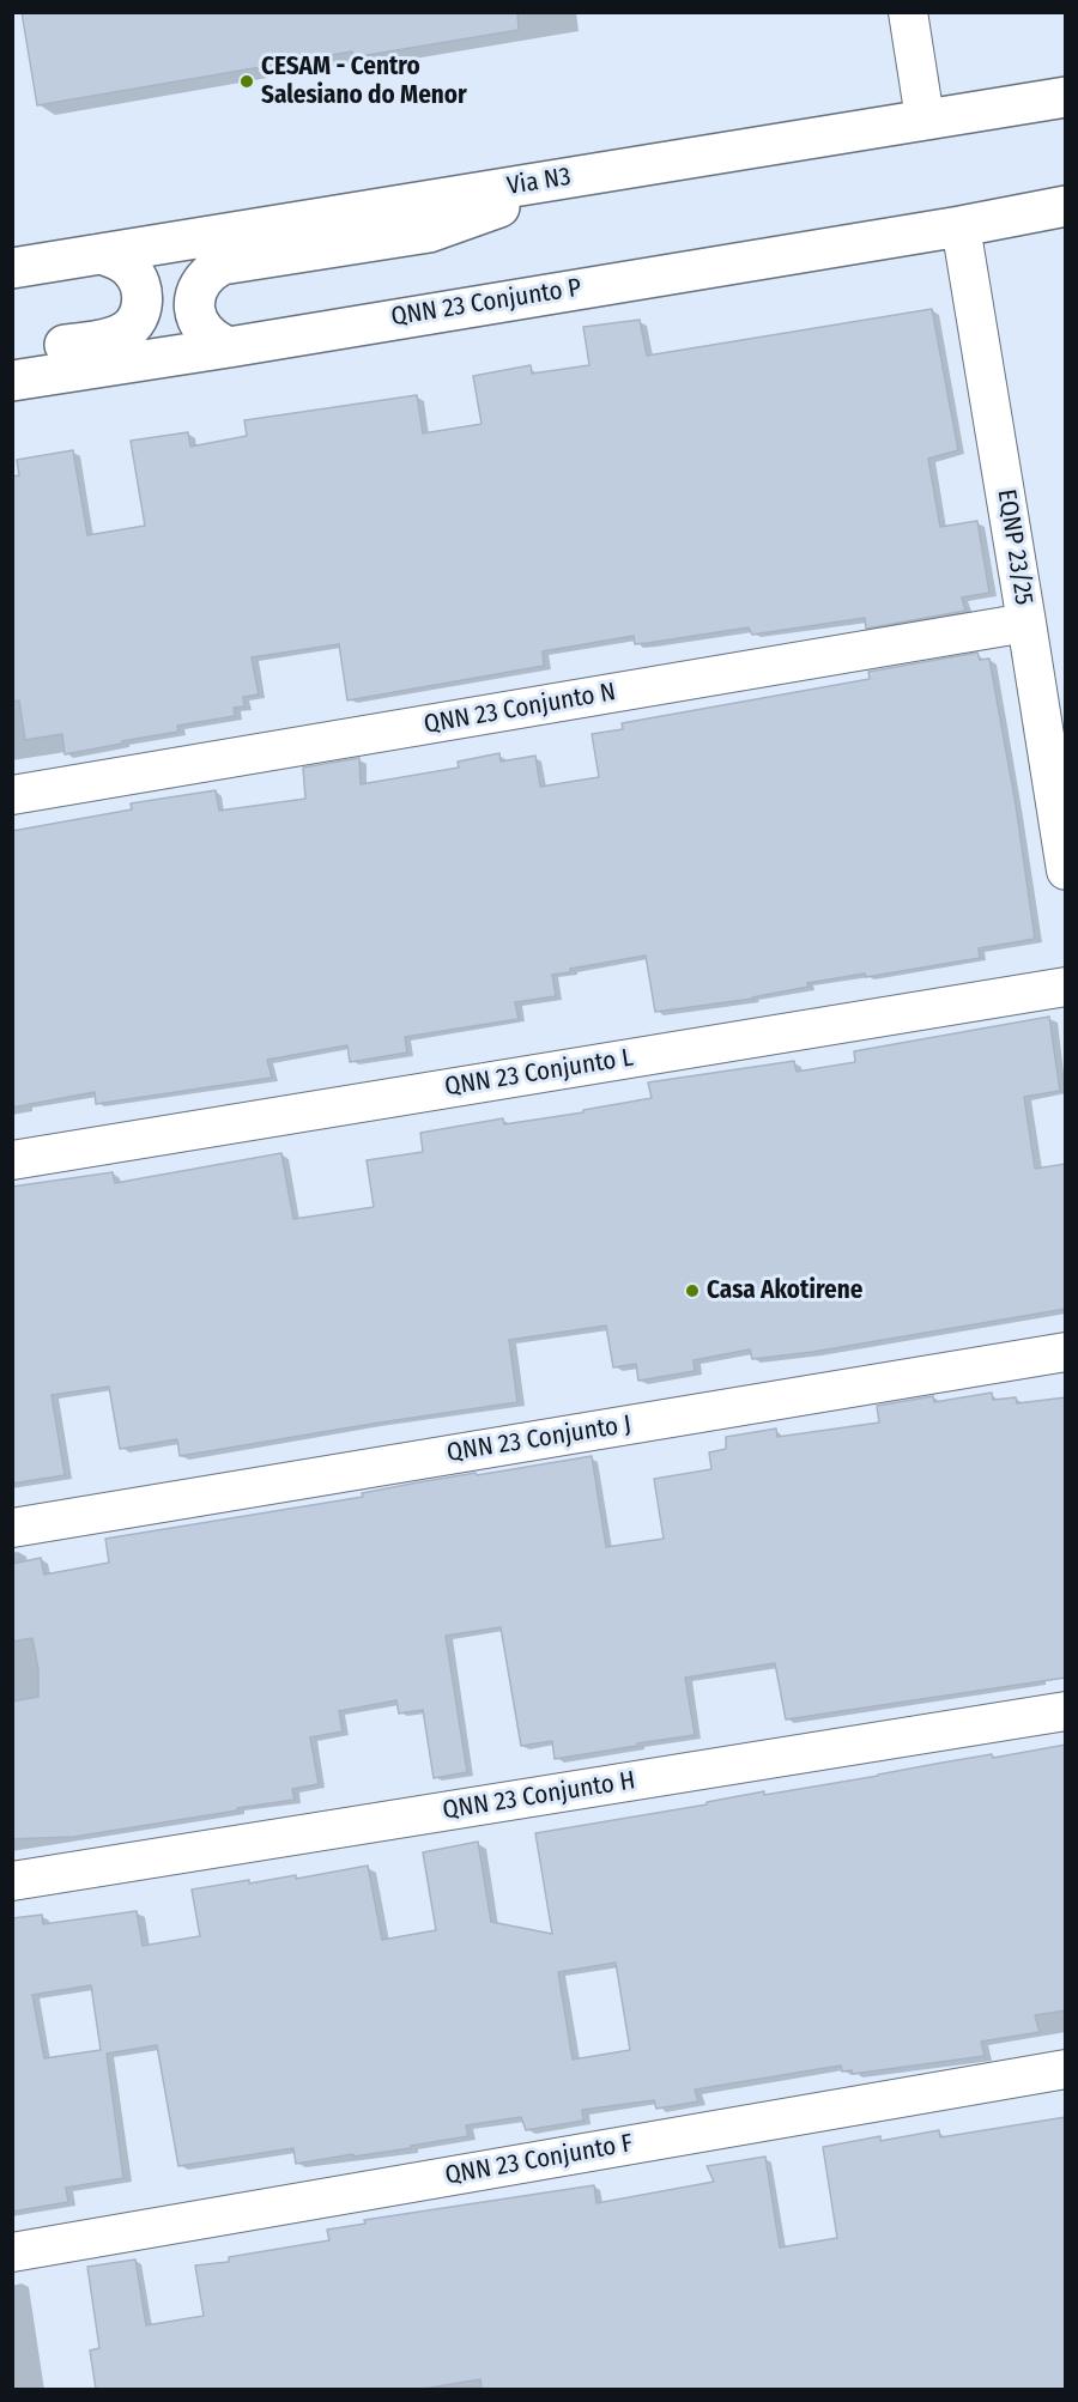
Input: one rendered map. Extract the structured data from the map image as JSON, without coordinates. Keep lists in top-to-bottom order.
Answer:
{
  "streets": {
    "main road": ["Via N3", "QNN 23 Conjunto P"],
    "street": [
      "EQNP 23/25",
      "QNN 23 Conjunto N",
      "QNN 23 Conjunto L",
      "QNN 23 Conjunto J",
      "QNN 23 Conjunto H",
      "QNN 23 Conjunto F"
    ]
  },
  "crossings": [
    ["QNN 23 Conjunto P", "EQNP 23/25"],
    ["EQNP 23/25", "QNN 23 Conjunto N"]
  ],
  "places": ["CESAM - Centro Salesiano do Menor", "Casa Akotirene"]
}
